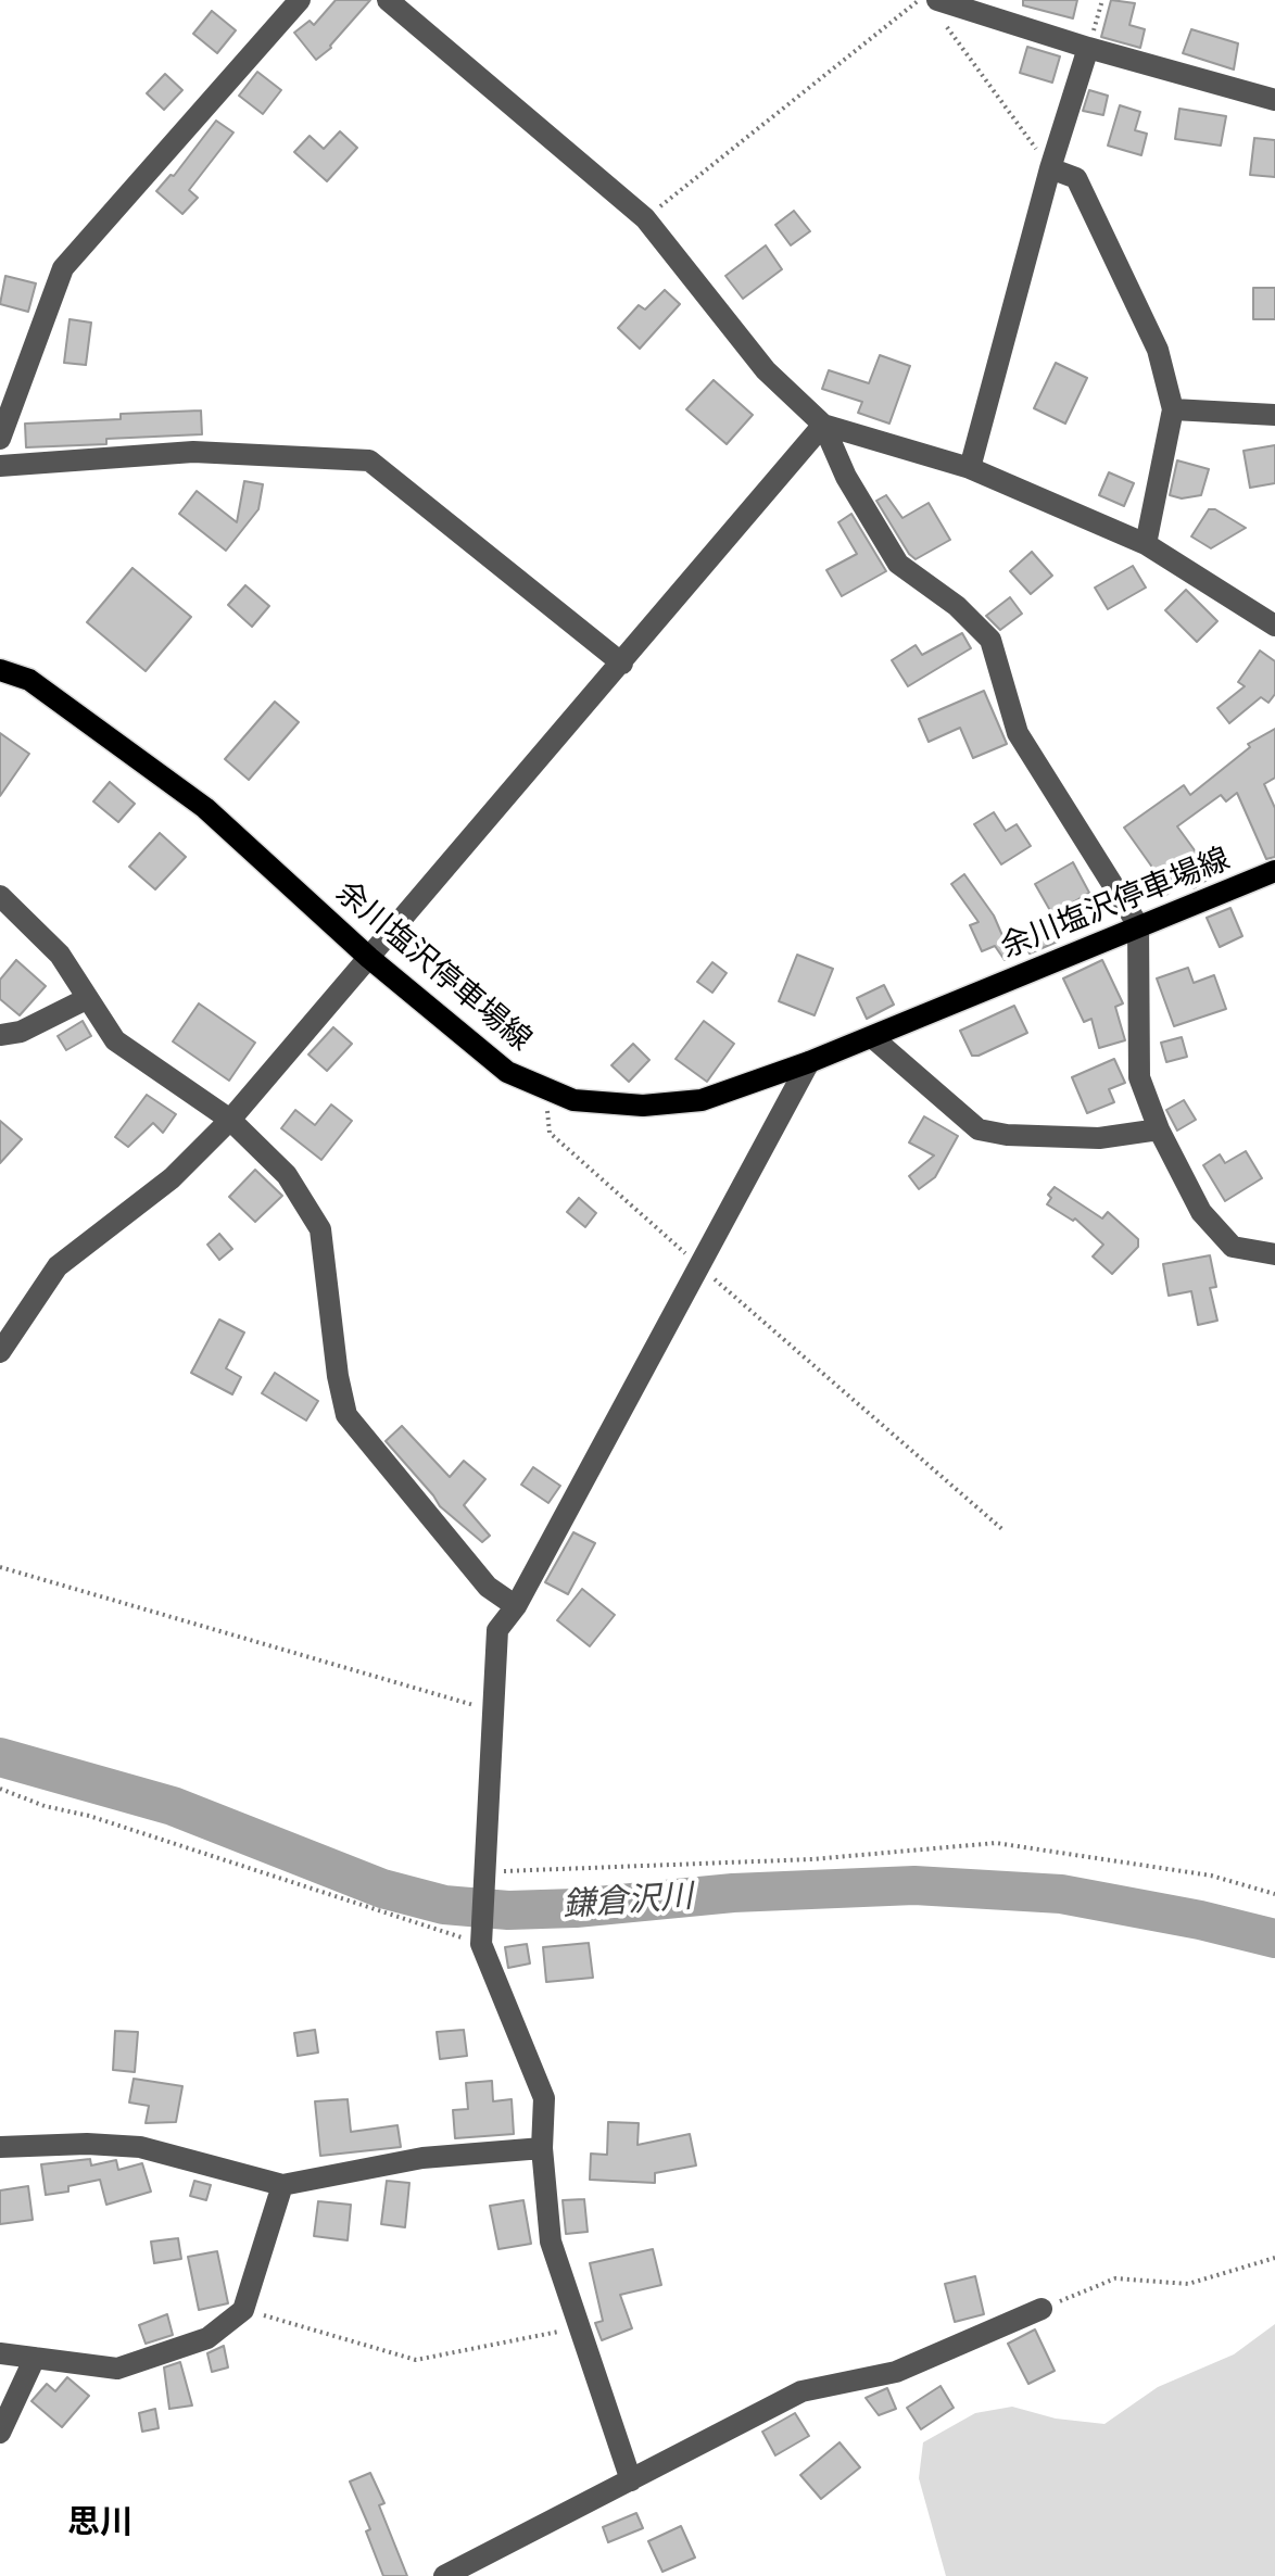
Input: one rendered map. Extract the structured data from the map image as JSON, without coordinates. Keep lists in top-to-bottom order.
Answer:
{
  "streets": {
    "main road": ["余川塩沢停車場線"]
  },
  "districts": ["思川"],
  "water": ["鎌倉沢川"]
}
